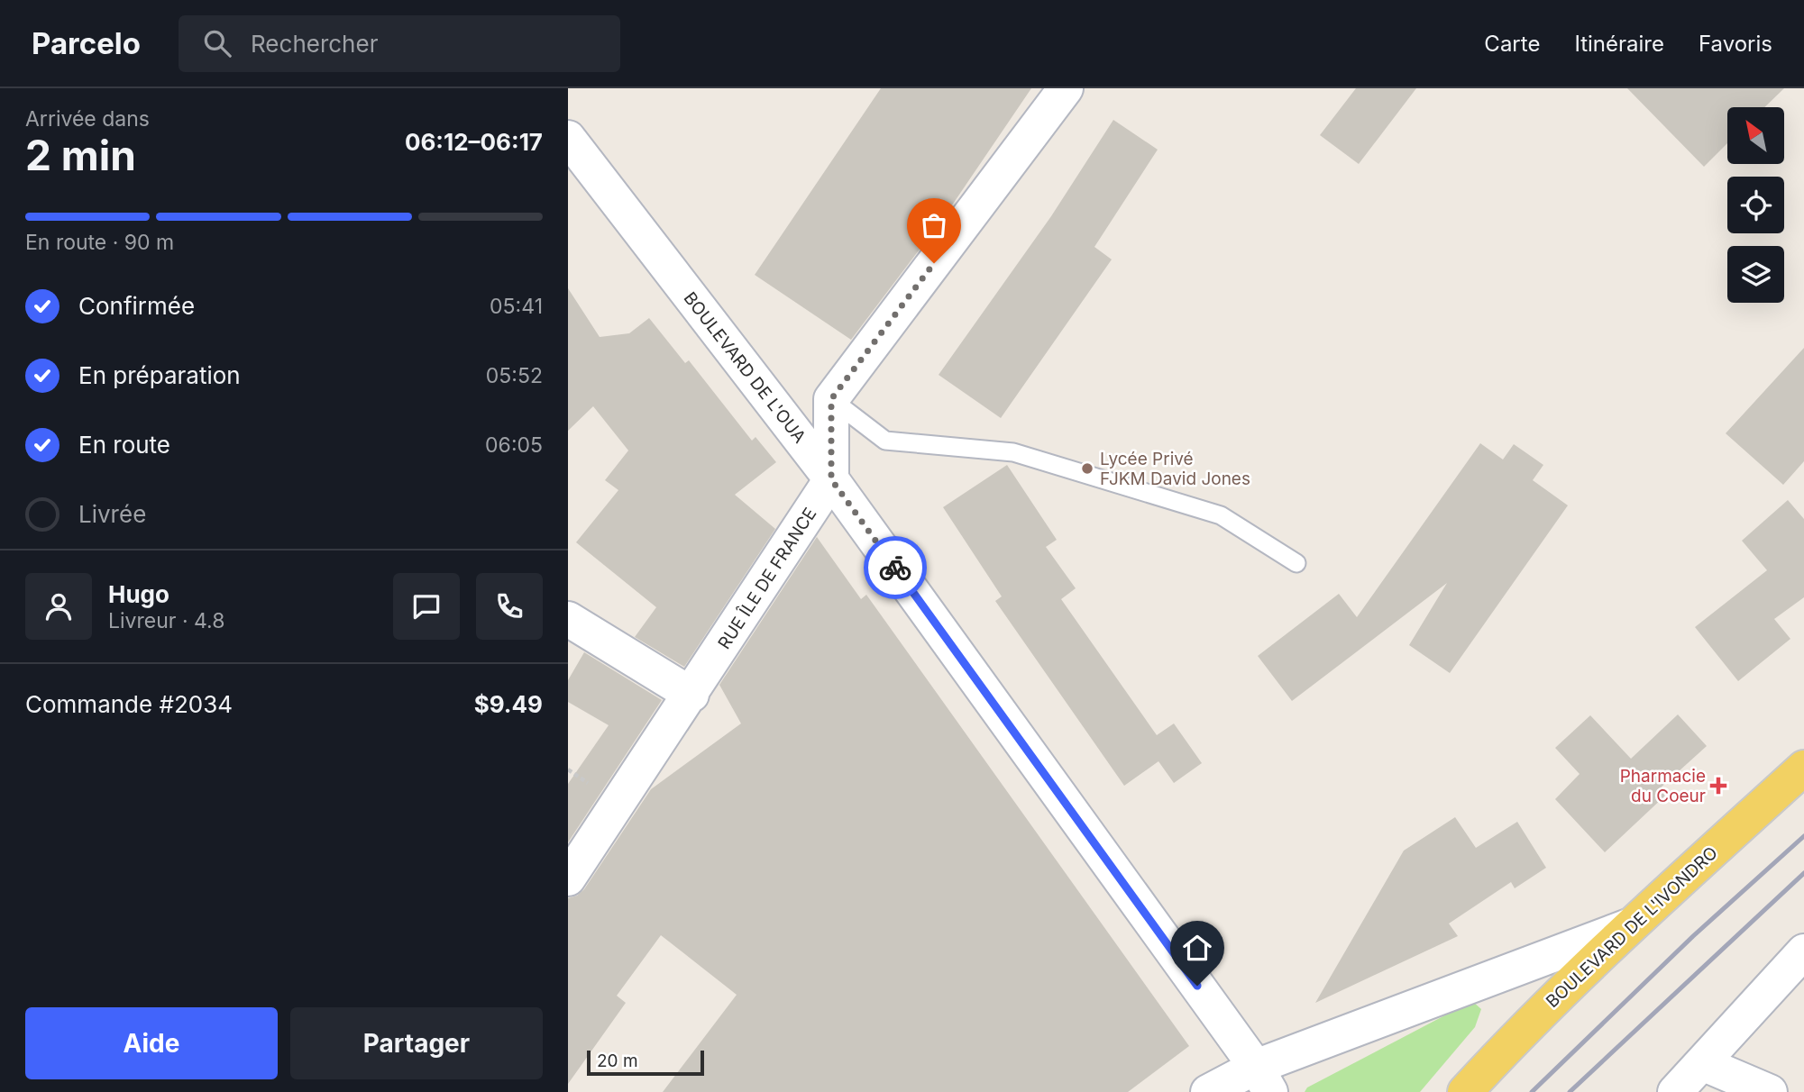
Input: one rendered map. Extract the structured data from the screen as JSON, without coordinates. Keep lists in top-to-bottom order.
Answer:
{
  "streets": {
    "main road": ["BOULEVARD DE L'IVONDRO"],
    "street": ["BOULEVARD DE L'OUA", "RUE ÎLE DE FRANCE"]
  },
  "crossings": [
    ["BOULEVARD DE L'OUA", "RUE ÎLE DE FRANCE"]
  ],
  "places": {
    "other": ["Lycée Privé FJKM David Jones"],
    "health": ["Pharmacie du Coeur"]
  },
  "scale_bar": "20 m",
  "north": "top left",
  "page": {
    "header": "Parcelo",
    "search": "Rechercher",
    "nav": ["Carte", "Itinéraire", "Favoris"],
    "heading": ["2 min", "Arrivée dans", "06:12–06:17"],
    "panel": [
      "Hugo",
      "Livreur · 4.8",
      "Commande #2034",
      "$9.49"
    ],
    "bar": "En route · 90 m",
    "list": [
      ["Confirmée", "05:41"],
      ["En préparation", "05:52"],
      ["En route", "06:05"],
      "Livrée"
    ],
    "buttons": ["Aide", "Partager"],
    "scale": "20 m"
  }
}
